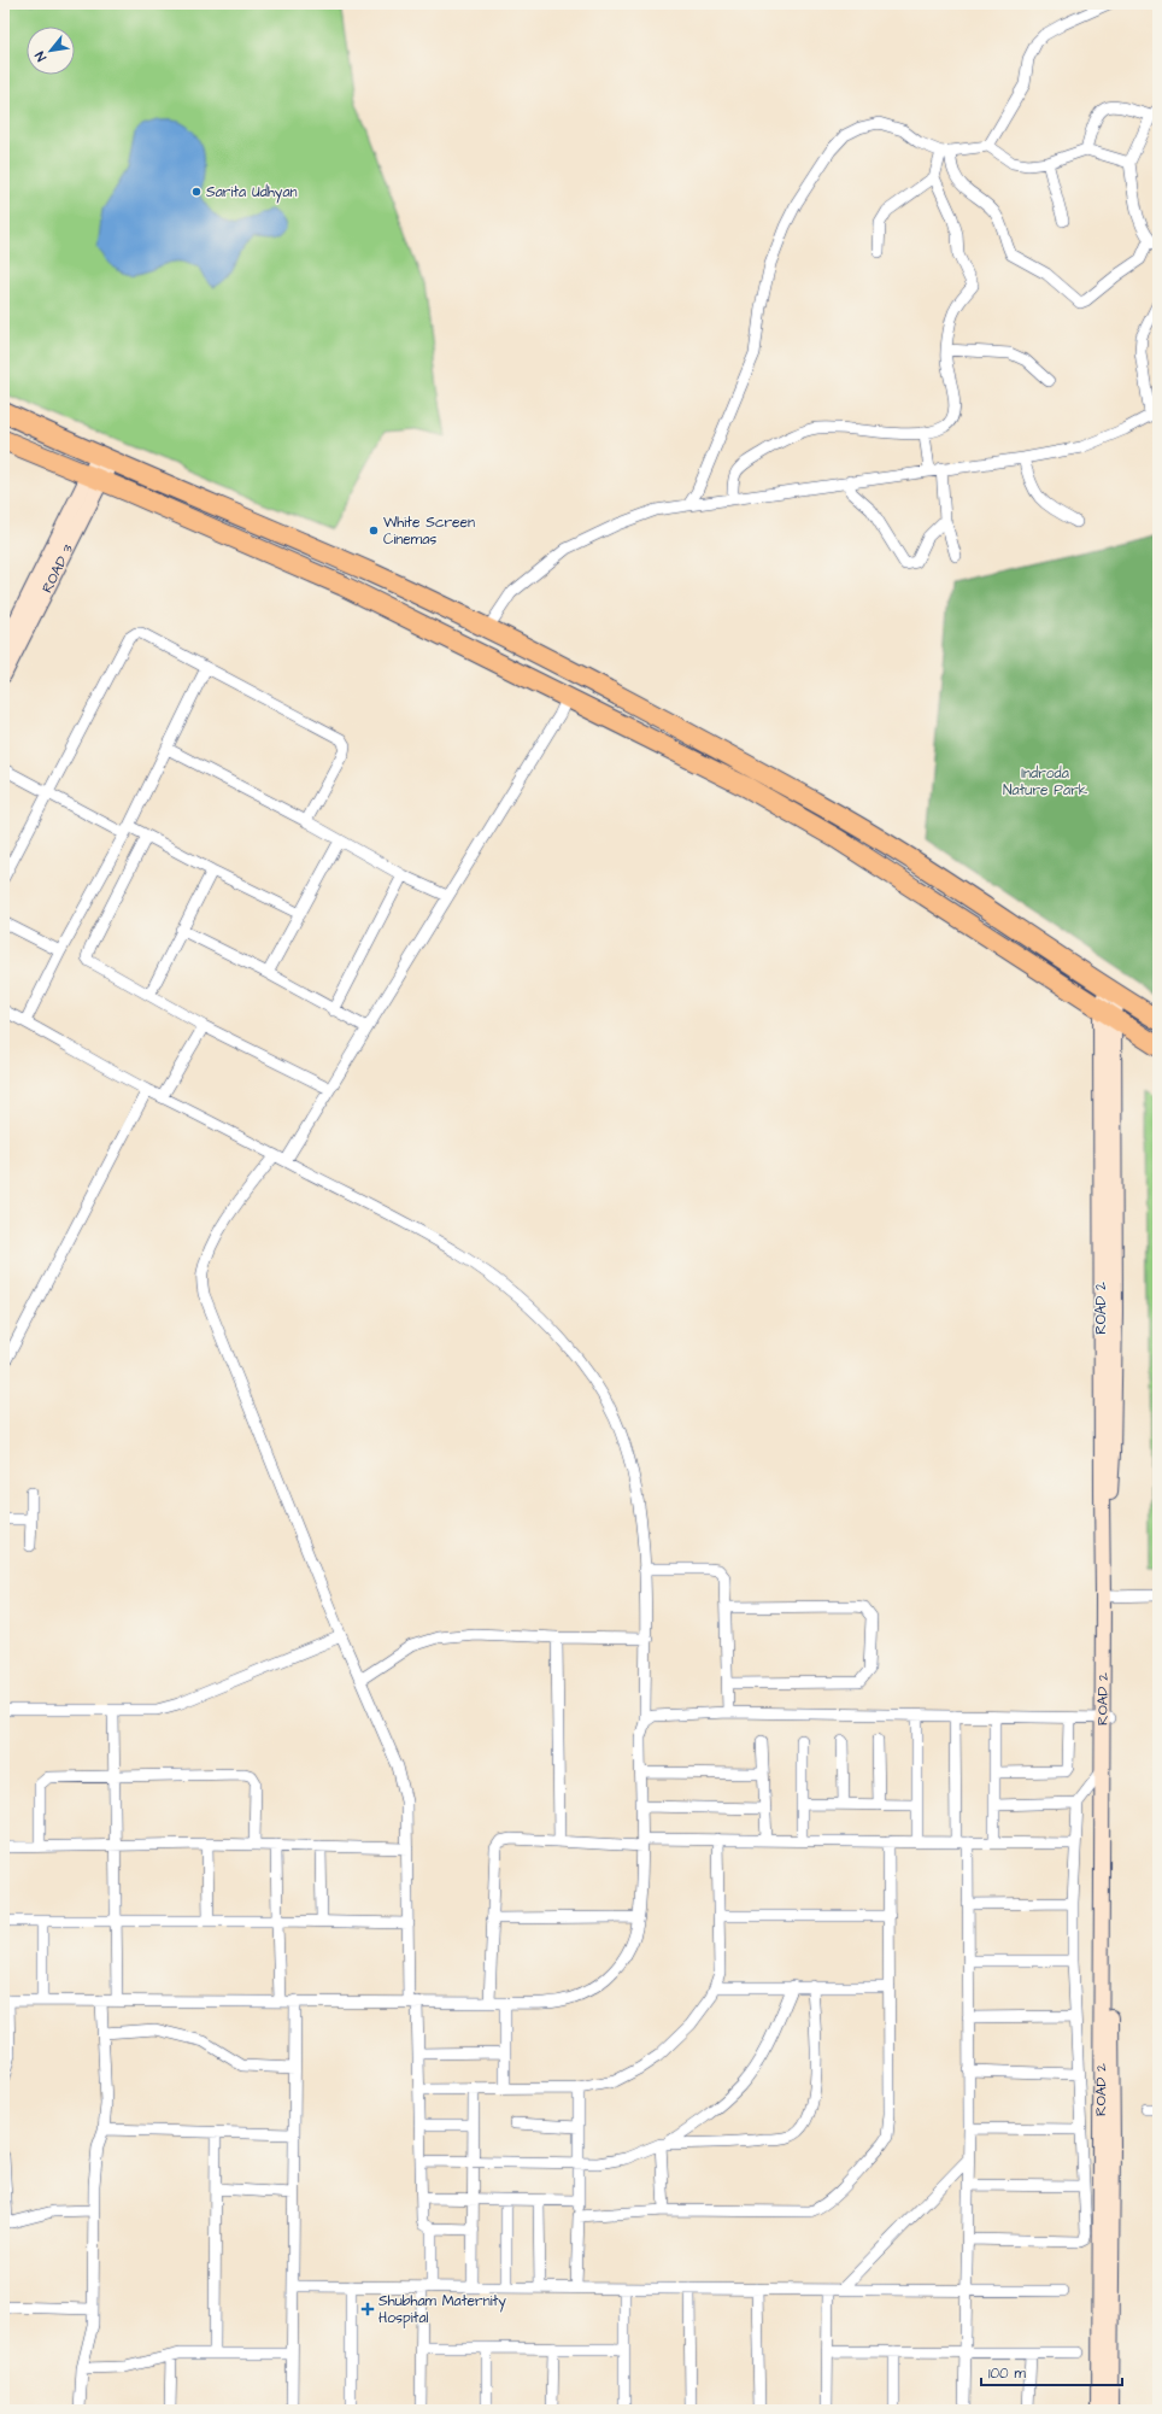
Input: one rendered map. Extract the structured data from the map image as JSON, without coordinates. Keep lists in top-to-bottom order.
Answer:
{
  "streets": {
    "street": ["ROAD 3", "ROAD 2"]
  },
  "parks": ["Indroda Nature Park"],
  "places": {
    "other": ["Sarita Udhyan", "White Screen Cinemas"],
    "health": ["Shubham Maternity Hospital"]
  },
  "scale_bar": "100 m",
  "north": "bottom left"
}
